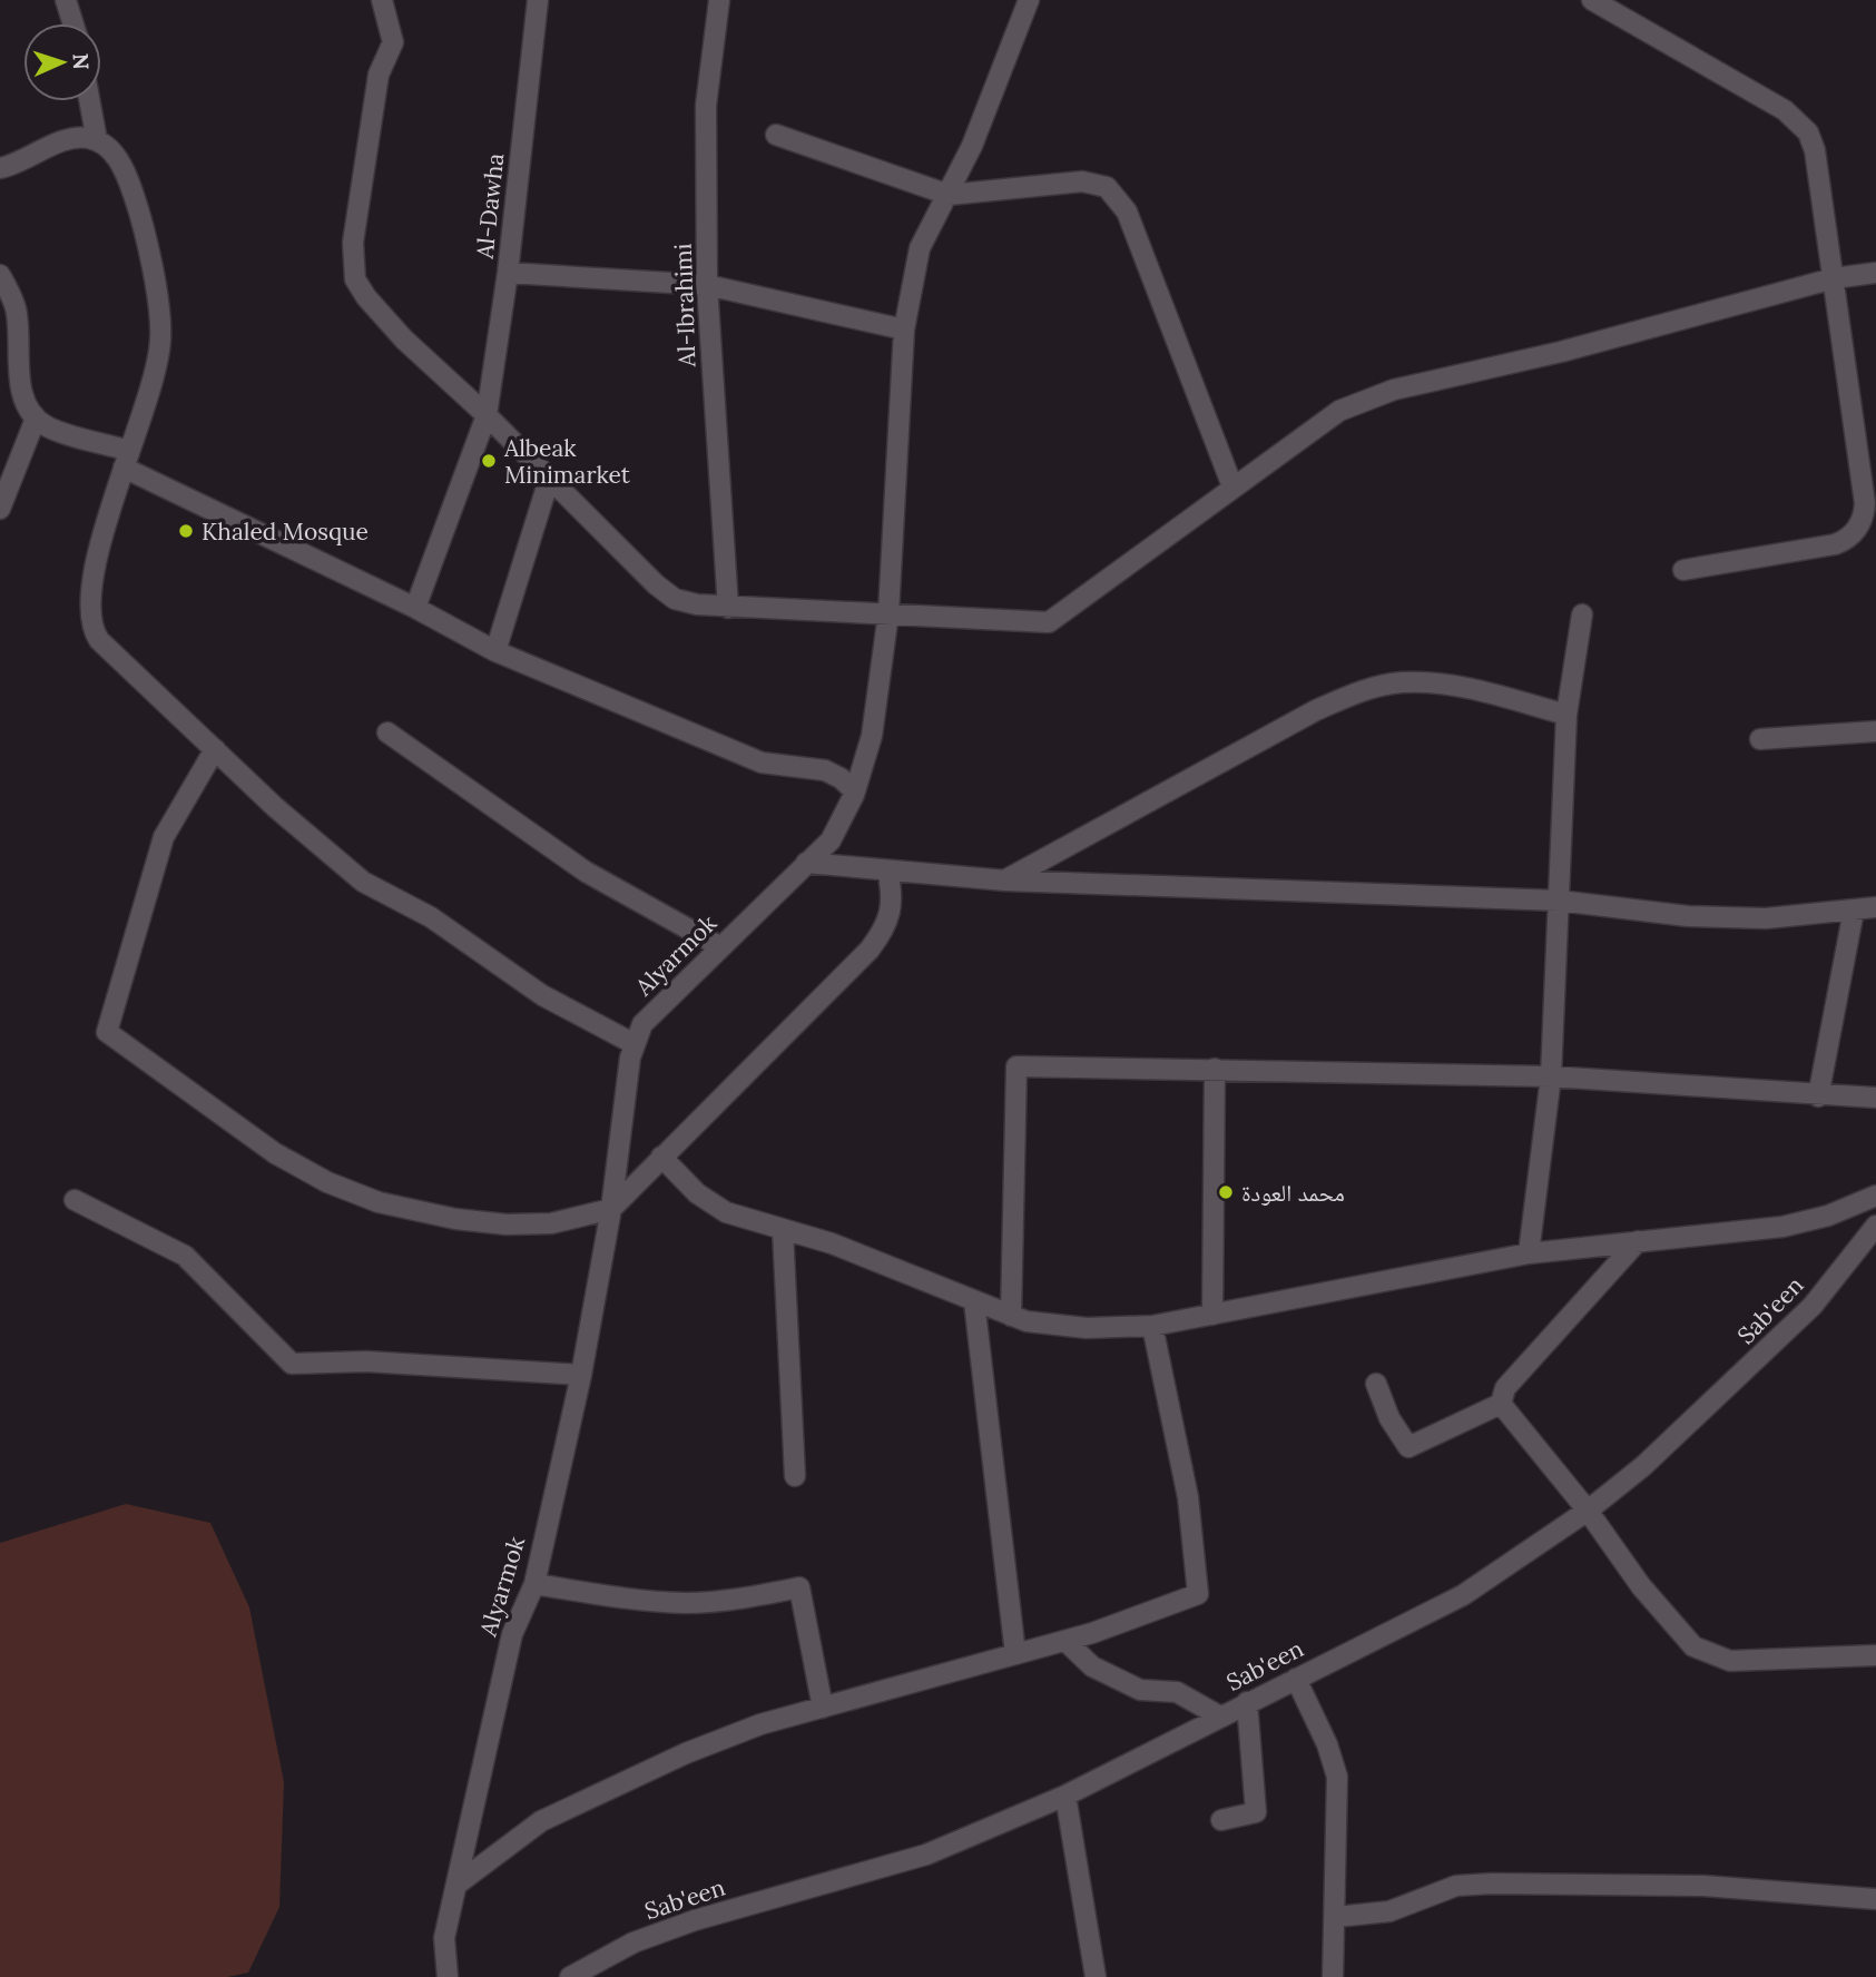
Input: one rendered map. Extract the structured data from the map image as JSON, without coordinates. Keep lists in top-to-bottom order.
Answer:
{
  "streets": {
    "street": [
      "Al-Dawha",
      "Al-Ibrahimi",
      "Alyarmok",
      "Sab'een"
    ]
  },
  "places": ["Albeak Minimarket", "Khaled Mosque", "محمد العودة"],
  "north": "right"
}
